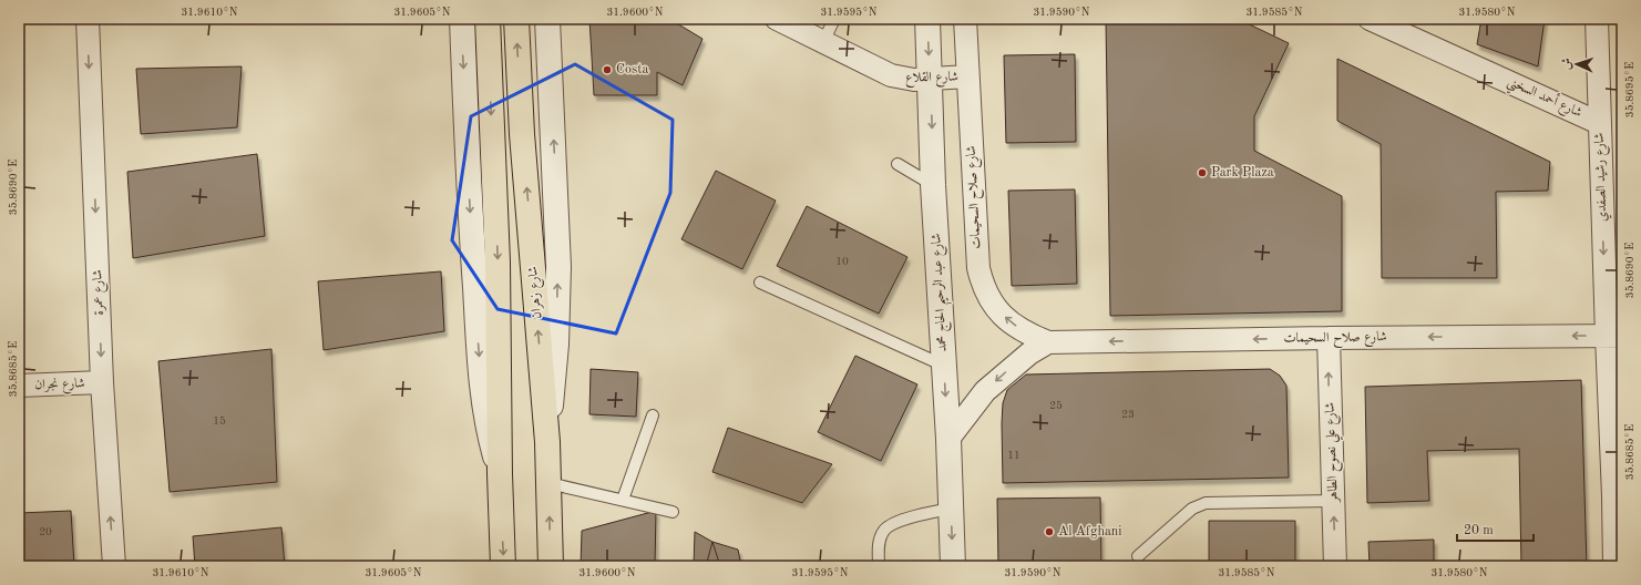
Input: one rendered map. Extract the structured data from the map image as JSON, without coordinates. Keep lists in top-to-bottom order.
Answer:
{
  "streets": {
    "main road": ["شارع زهران"],
    "street": [
      "شارع القلاع",
      "شارع أحمد السخني",
      "شارع رشيد الصفدي",
      "شارع صلاح السحيمات",
      "شارع عمرة",
      "شارع عبد الرحيم الحاج محمد",
      "شارع نجران",
      "شارع علي نصوح الطاهر"
    ]
  },
  "crossings": [
    ["شارع القلاع", "شارع صلاح السحيمات"],
    ["شارع القلاع", "شارع عبد الرحيم الحاج محمد"],
    ["شارع أحمد السخني", "شارع رشيد الصفدي"],
    ["شارع رشيد الصفدي", "شارع صلاح السحيمات"],
    ["شارع صلاح السحيمات", "شارع عبد الرحيم الحاج محمد"],
    ["شارع صلاح السحيمات", "شارع علي نصوح الطاهر"],
    ["شارع عمرة", "شارع نجران"]
  ],
  "one_way": ["شارع رشيد الصفدي", "شارع عبد الرحيم الحاج محمد", "شارع علي نصوح الطاهر"],
  "places": ["Costa", "Park Plaza", "Al Afghani"],
  "house_numbers": [
    "10",
    "25",
    "23",
    "15",
    "11",
    "20"
  ],
  "scale_bar": "20 m",
  "north": "left",
  "coordinates": [
    "31.9610°N",
    "31.9605°N",
    "31.9600°N",
    "31.9595°N",
    "31.9590°N",
    "31.9585°N",
    "31.9580°N",
    "35.8695°E",
    "35.8690°E",
    "35.8685°E"
  ]
}
